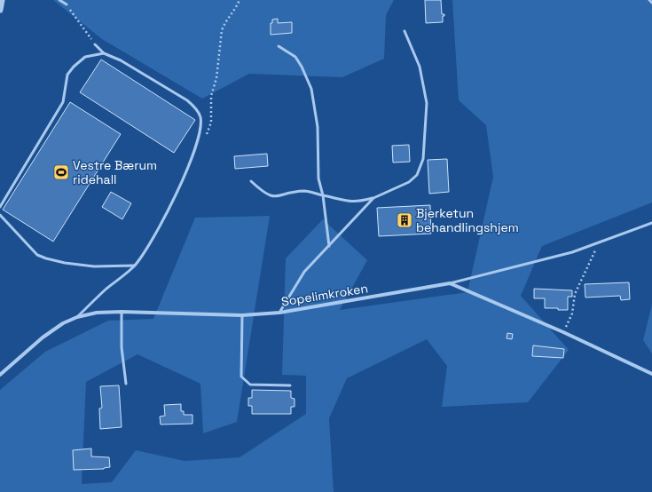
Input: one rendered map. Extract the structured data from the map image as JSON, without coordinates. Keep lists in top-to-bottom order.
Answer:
{
  "streets": {
    "street": ["Sopelimkroken"]
  },
  "places": {
    "sports": ["Vestre Bærum ridehall"],
    "building": ["Bjerketun behandlingshjem"]
  }
}
